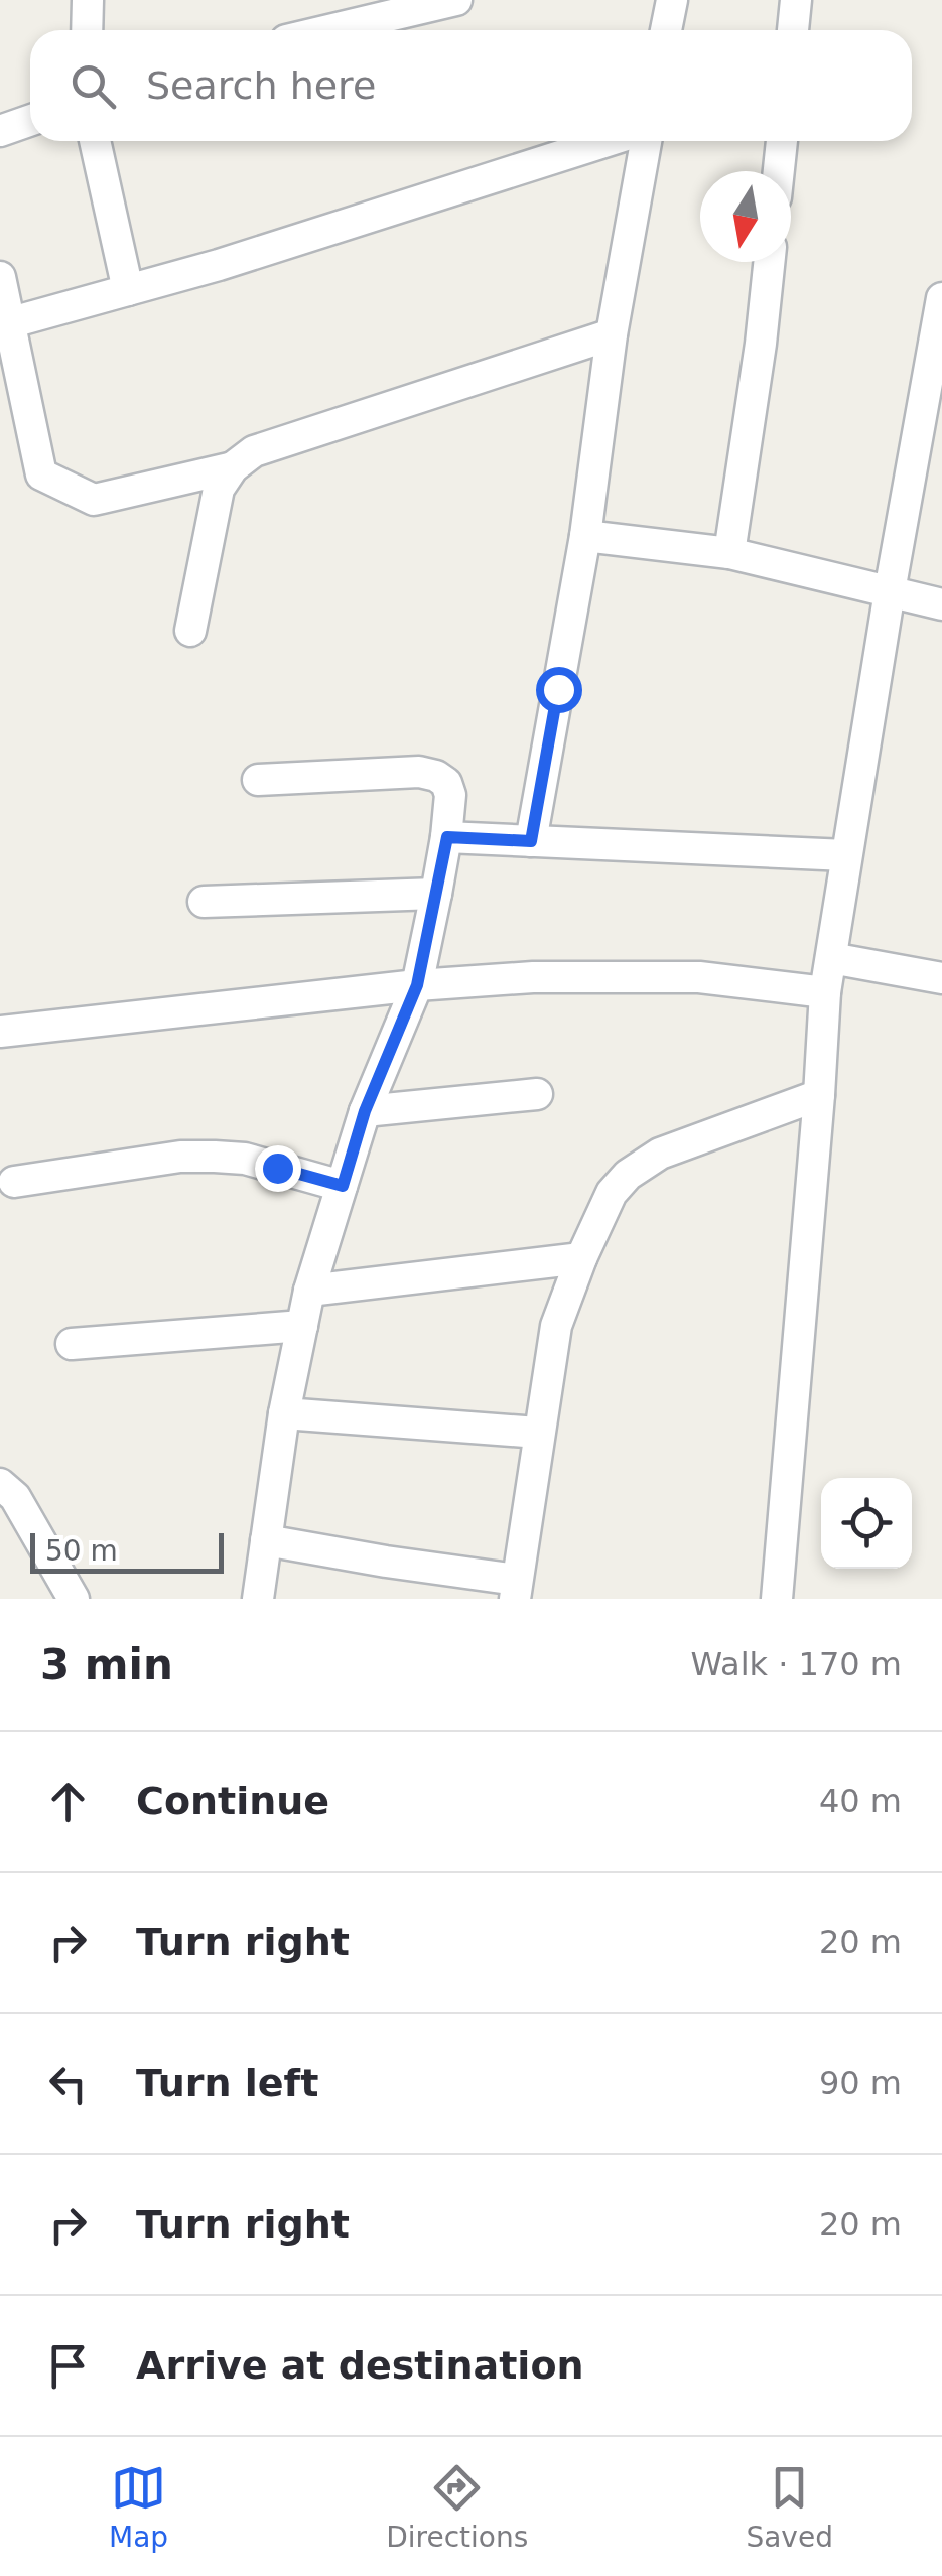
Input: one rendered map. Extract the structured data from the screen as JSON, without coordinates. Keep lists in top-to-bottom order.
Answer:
{
  "scale_bar": "50 m",
  "north": "bottom",
  "page": {
    "search": "Search here",
    "scale": "50 m",
    "heading": ["3 min", "Walk · 170 m"],
    "list": [
      ["Continue", "40 m"],
      ["Turn right", "20 m"],
      ["Turn left", "90 m"],
      ["Turn right", "20 m"],
      "Arrive at destination"
    ],
    "nav": ["Map", "Directions", "Saved"]
  }
}
